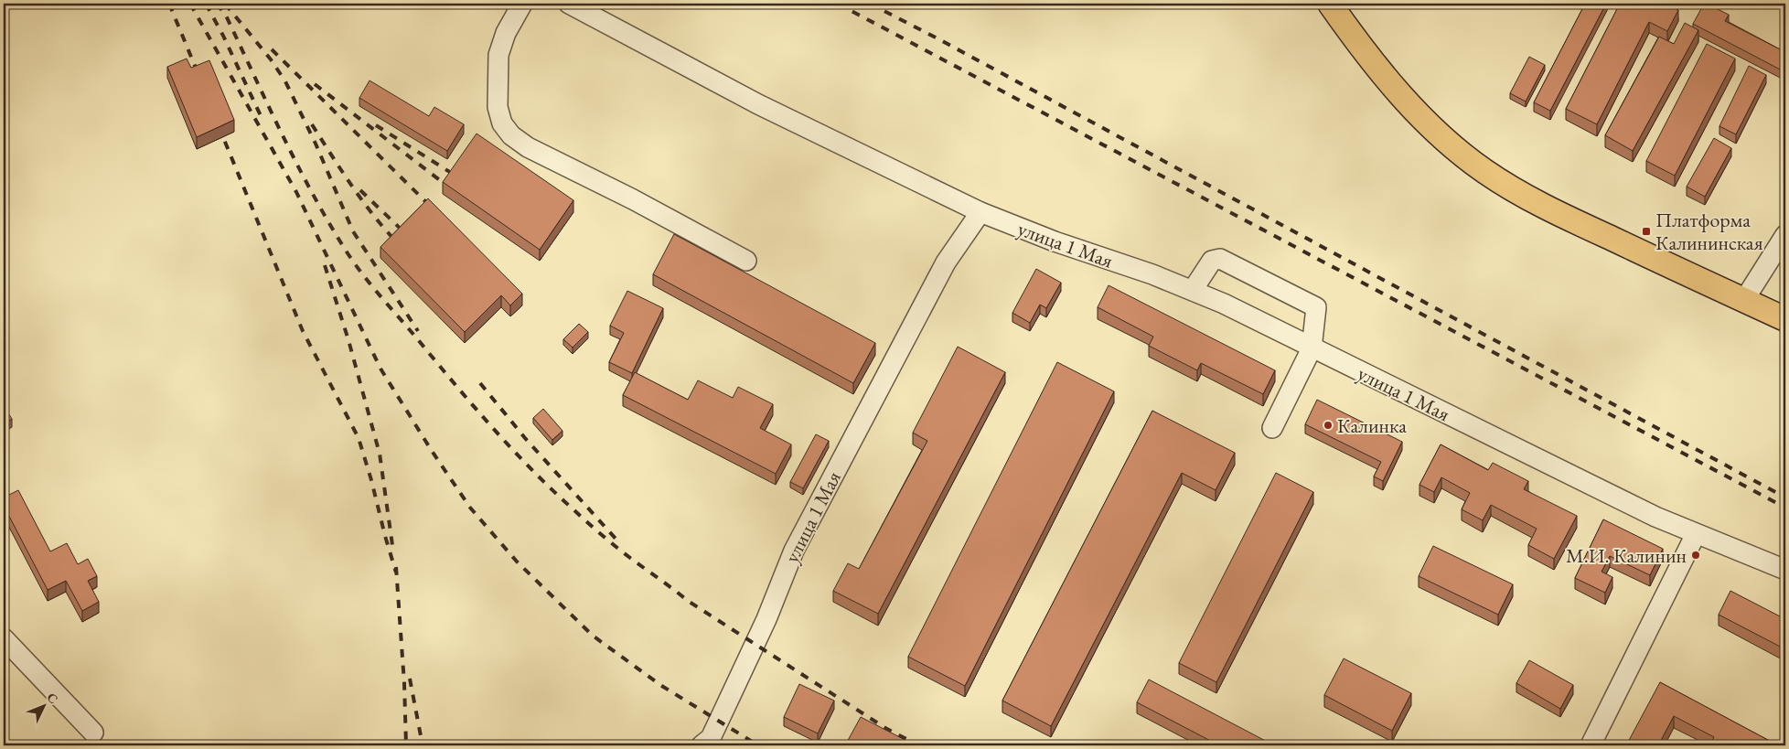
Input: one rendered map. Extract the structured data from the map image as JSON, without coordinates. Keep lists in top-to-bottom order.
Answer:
{
  "streets": {
    "street": ["улица 1 Мая"]
  },
  "places": {
    "transit": ["Платформа Калининская"],
    "other": ["Калинка", "М.И. Калинин"]
  },
  "north": "top right"
}
